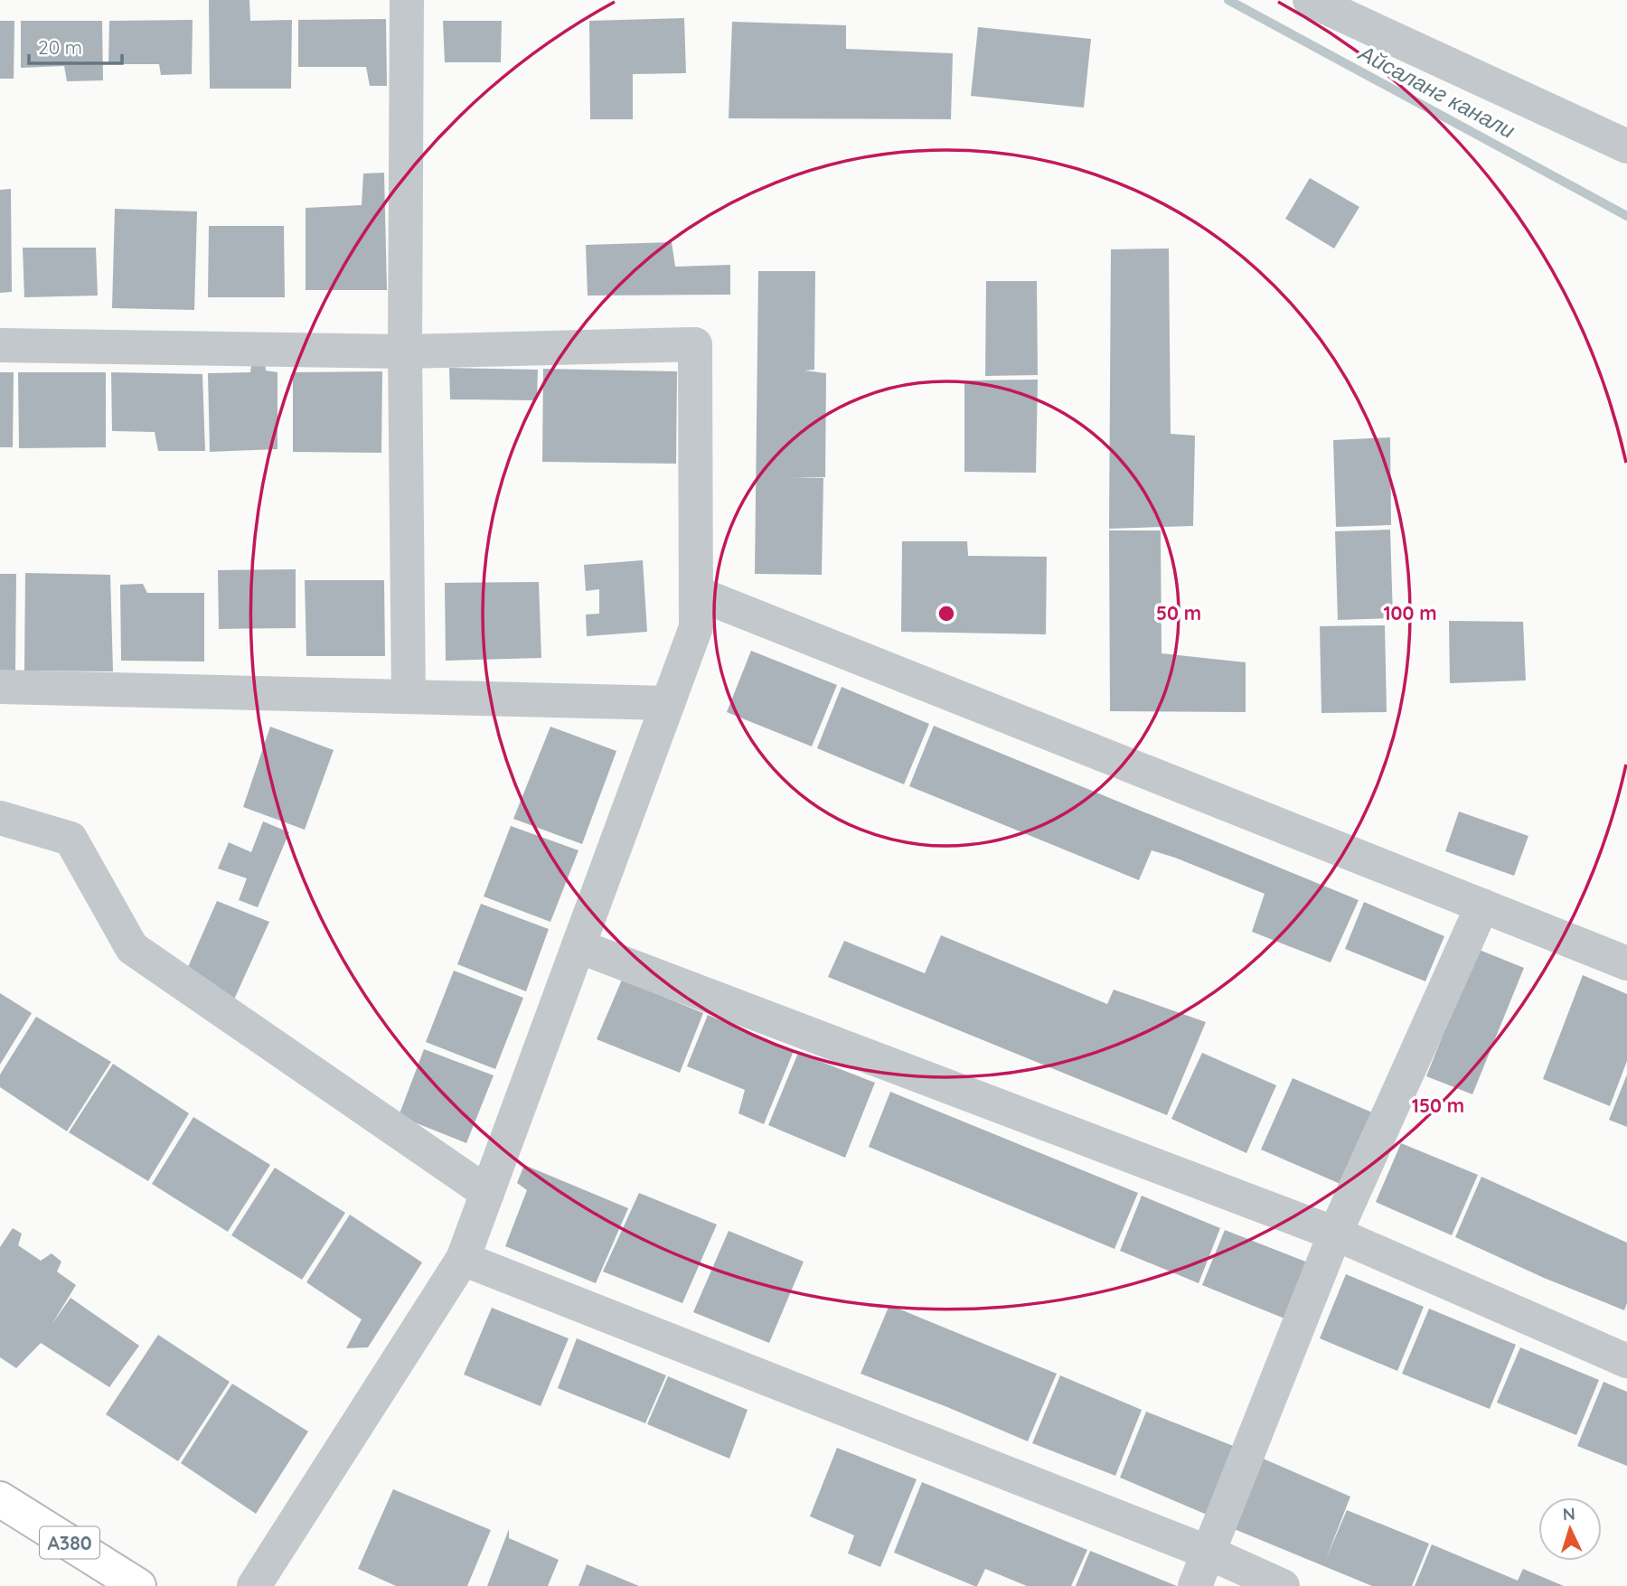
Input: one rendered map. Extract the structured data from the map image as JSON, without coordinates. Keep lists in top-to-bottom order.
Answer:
{
  "streets": {
    "highway": ["A380"]
  },
  "water": ["Айсаланг канали"],
  "scale_bar": "20 m",
  "north": "top",
  "rings": ["50 m", "100 m", "150 m"]
}
